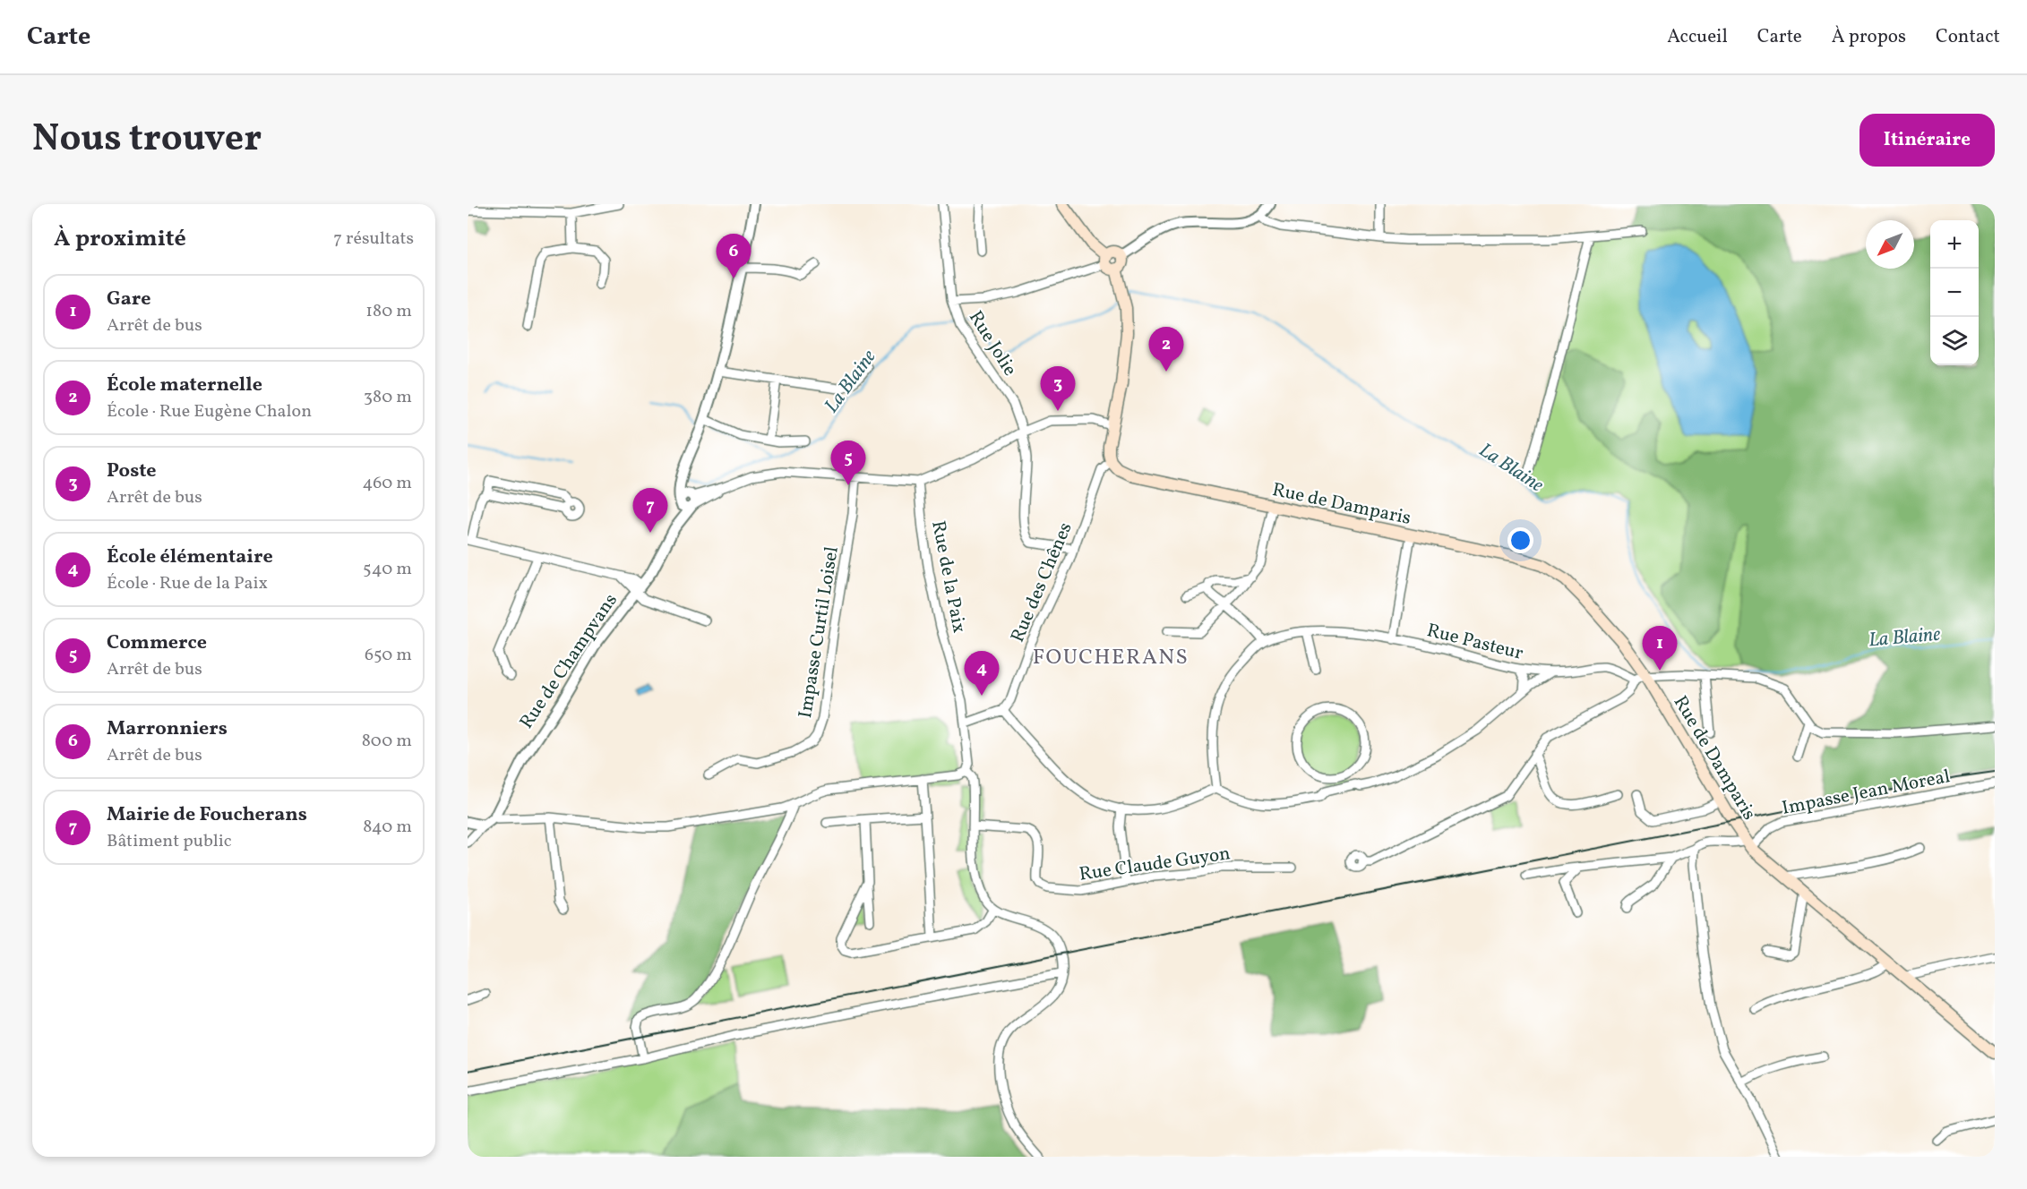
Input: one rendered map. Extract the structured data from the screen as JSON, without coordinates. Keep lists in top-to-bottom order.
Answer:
{
  "streets": {
    "main road": ["Rue de Damparis"],
    "street": [
      "Rue Jolie",
      "Rue de la Paix",
      "Rue des Chênes",
      "Impasse Curtil Loisel",
      "Rue Pasteur",
      "Rue de Champvans",
      "Impasse Jean Moreal",
      "Rue Claude Guyon"
    ]
  },
  "crossings": [
    ["Rue Jolie", "Rue des Chênes"],
    ["Rue de Damparis", "Rue des Chênes"],
    ["Rue de Damparis", "Impasse Jean Moreal"],
    ["Rue de la Paix", "Rue Claude Guyon"]
  ],
  "districts": ["FOUCHERANS"],
  "water": ["La Blaine"],
  "north": "bottom left",
  "page": {
    "header": "Carte",
    "nav": [
      "Accueil",
      "Carte",
      "À propos",
      "Contact"
    ],
    "title": "Nous trouver",
    "buttons": "Itinéraire",
    "heading": ["À proximité", "7 résultats"],
    "map_buttons": ["+", "−"],
    "pins": [
      "6",
      "2",
      "3",
      "5",
      "7",
      "1",
      "4"
    ],
    "list": [
      {
        "mark": "1",
        "name": "Gare",
        "note": "Arrêt de bus",
        "value": "180 m"
      },
      {
        "mark": "2",
        "name": "École maternelle",
        "note": "École · Rue Eugène Chalon",
        "value": "380 m"
      },
      {
        "mark": "3",
        "name": "Poste",
        "note": "Arrêt de bus",
        "value": "460 m"
      },
      {
        "mark": "4",
        "name": "École élémentaire",
        "note": "École · Rue de la Paix",
        "value": "540 m"
      },
      {
        "mark": "5",
        "name": "Commerce",
        "note": "Arrêt de bus",
        "value": "650 m"
      },
      {
        "mark": "6",
        "name": "Marronniers",
        "note": "Arrêt de bus",
        "value": "800 m"
      },
      {
        "mark": "7",
        "name": "Mairie de Foucherans",
        "note": "Bâtiment public",
        "value": "840 m"
      }
    ]
  }
}
